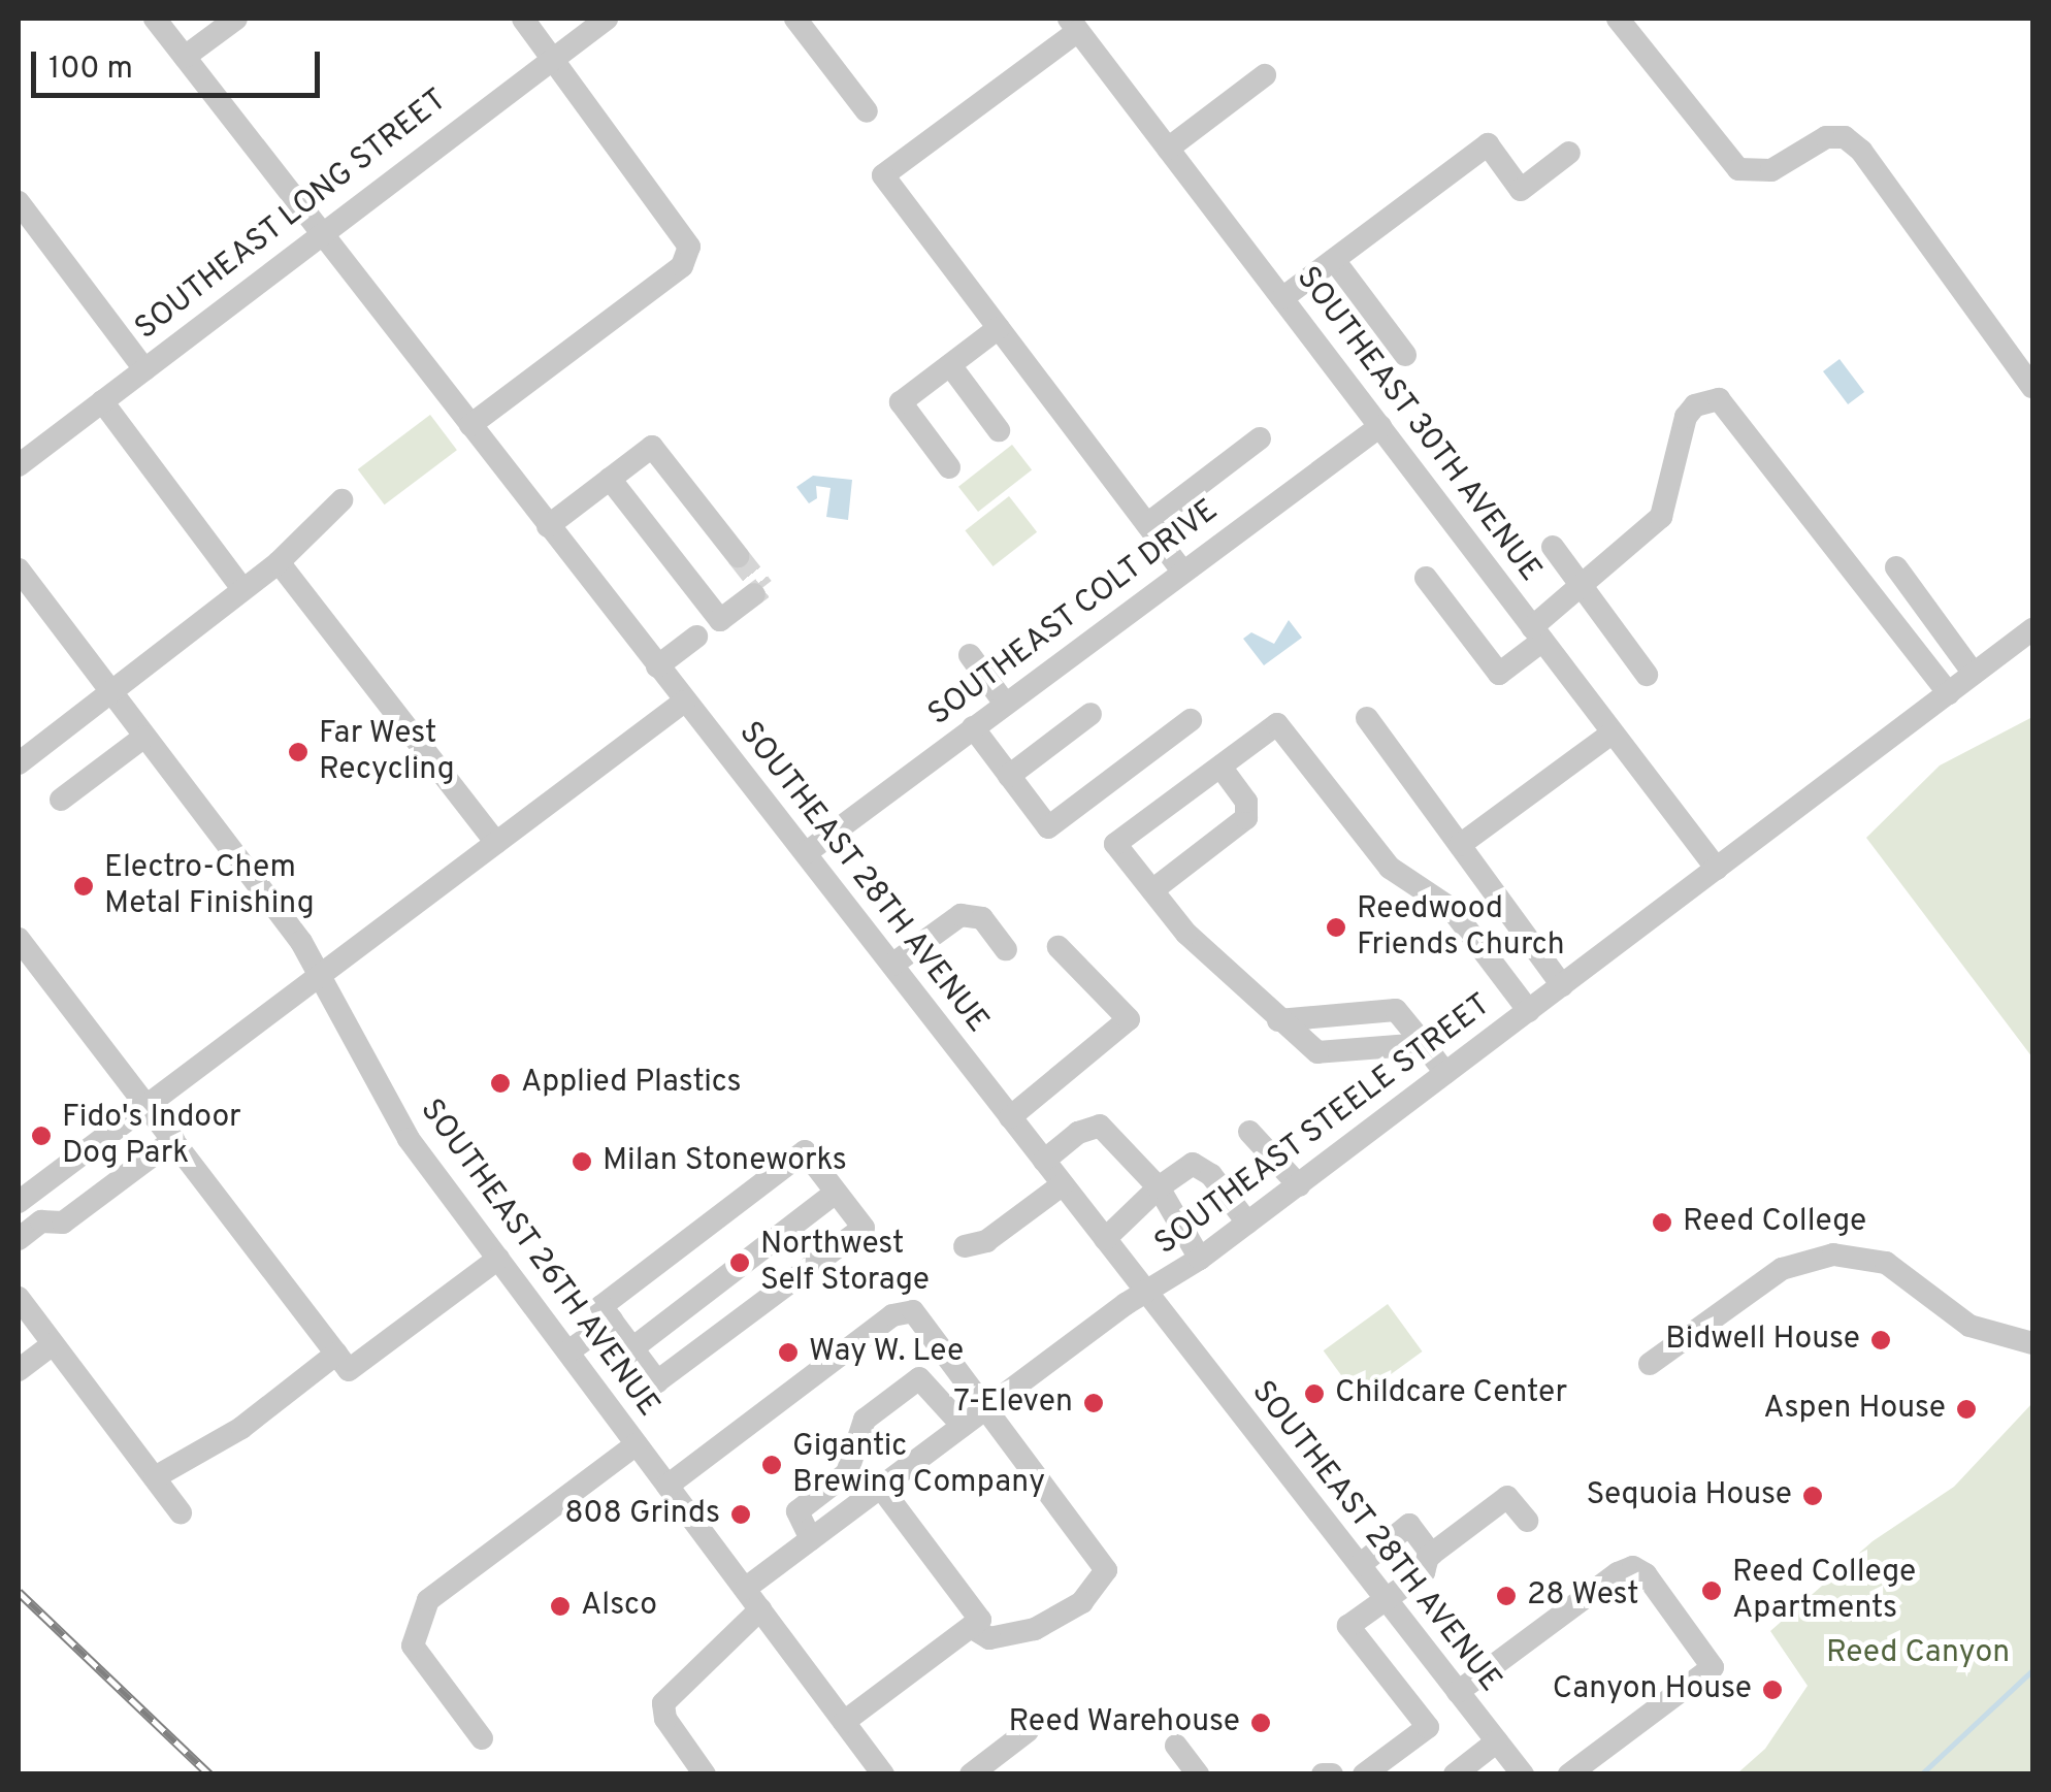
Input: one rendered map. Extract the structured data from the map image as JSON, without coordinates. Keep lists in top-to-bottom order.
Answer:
{
  "streets": {
    "street": [
      "SOUTHEAST LONG STREET",
      "SOUTHEAST 30TH AVENUE",
      "SOUTHEAST COLT DRIVE",
      "SOUTHEAST 28TH AVENUE",
      "SOUTHEAST STEELE STREET",
      "SOUTHEAST 26TH AVENUE"
    ]
  },
  "crossings": [
    ["SOUTHEAST LONG STREET", "SOUTHEAST 28TH AVENUE"],
    ["SOUTHEAST 30TH AVENUE", "SOUTHEAST COLT DRIVE"],
    ["SOUTHEAST 30TH AVENUE", "SOUTHEAST STEELE STREET"],
    ["SOUTHEAST COLT DRIVE", "SOUTHEAST 28TH AVENUE"],
    ["SOUTHEAST 28TH AVENUE", "SOUTHEAST STEELE STREET"],
    ["SOUTHEAST STEELE STREET", "SOUTHEAST 26TH AVENUE"]
  ],
  "parks": ["Reed Canyon"],
  "places": [
    "Far West Recycling",
    "Electro-Chem Metal Finishing",
    "Reedwood Friends Church",
    "Applied Plastics",
    "Fido's Indoor Dog Park",
    "Milan Stoneworks",
    "Reed College",
    "Northwest Self Storage",
    "Bidwell House",
    "Way W. Lee",
    "Childcare Center",
    "7-Eleven",
    "Aspen House",
    "Gigantic Brewing Company",
    "Sequoia House",
    "808 Grinds",
    "Reed College Apartments",
    "28 West",
    "Alsco",
    "Canyon House",
    "Reed Warehouse"
  ],
  "scale_bar": "100 m"
}
